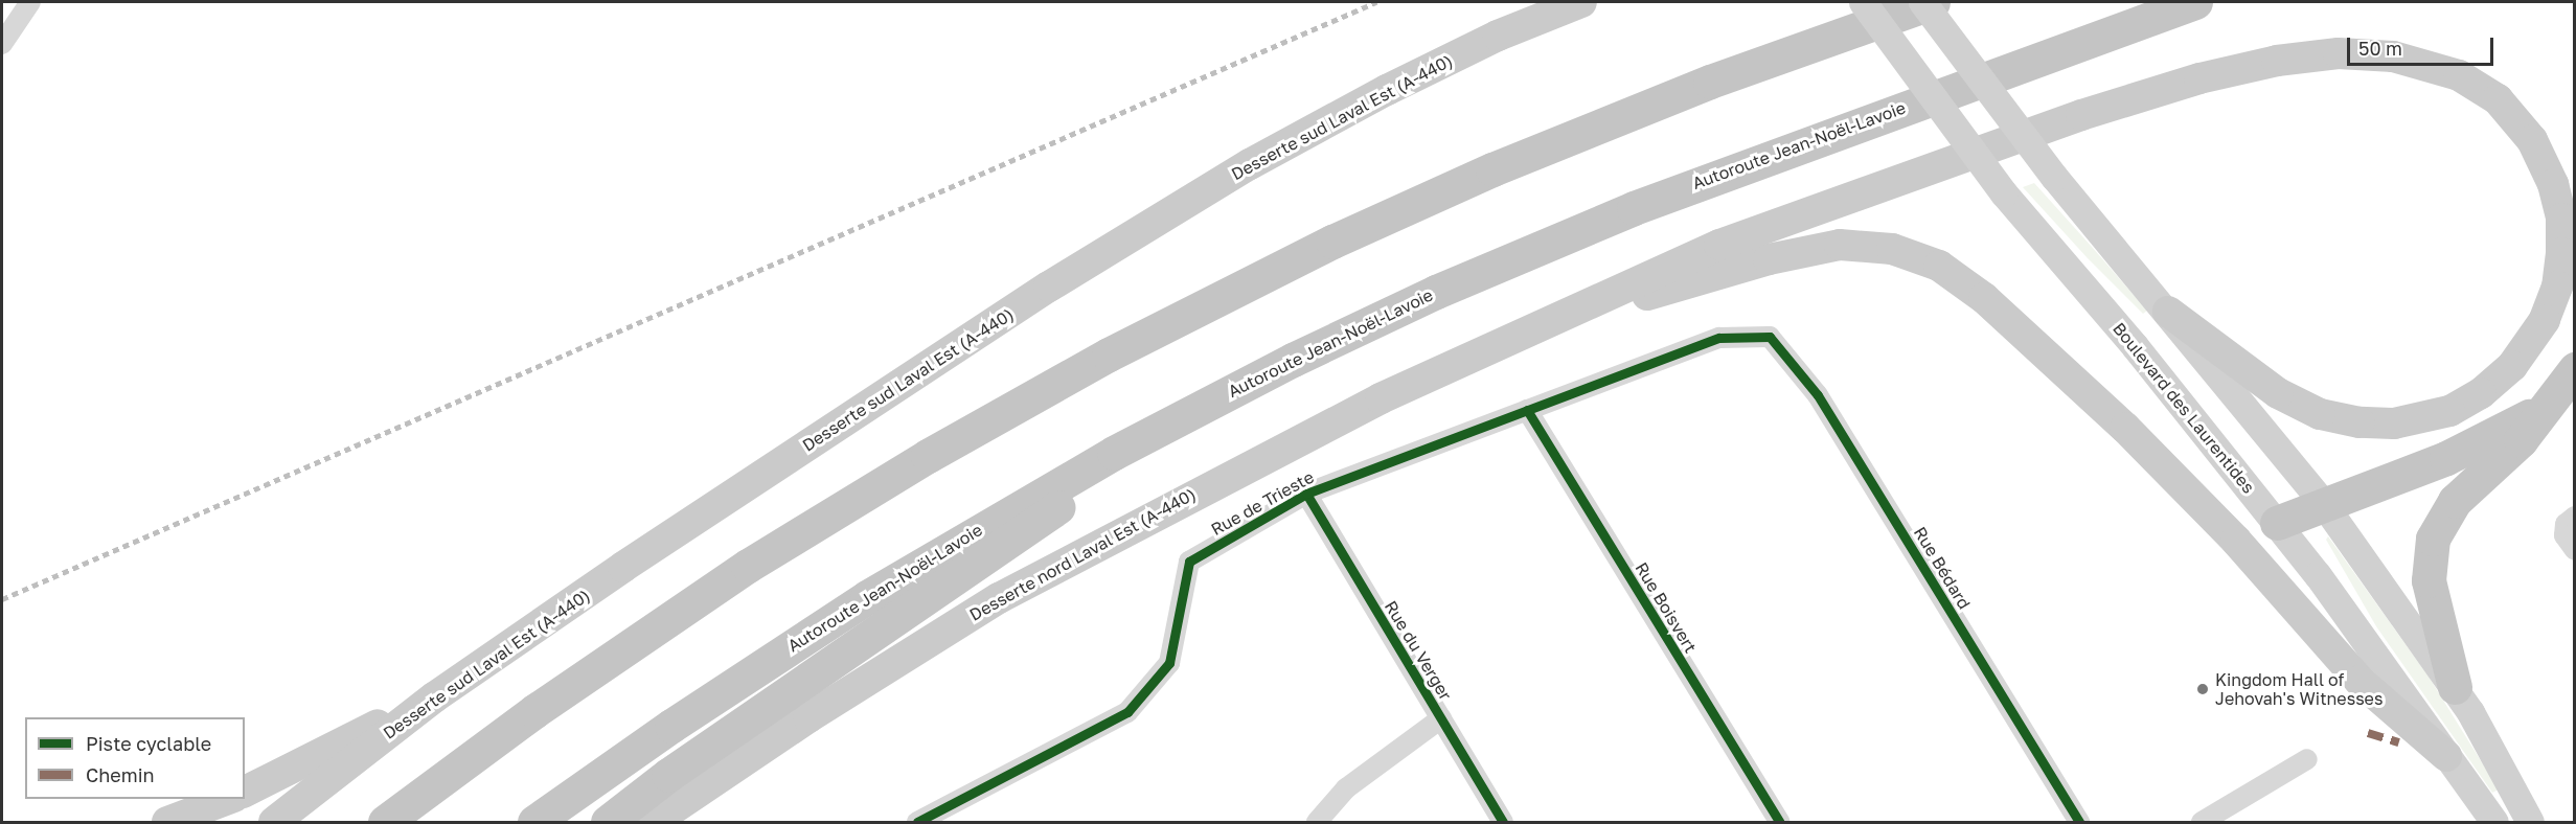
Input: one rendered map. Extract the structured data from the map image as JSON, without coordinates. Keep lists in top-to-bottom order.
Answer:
{
  "streets": {
    "highway": ["Autoroute Jean-Noël-Lavoie"],
    "main road": ["Desserte sud Laval Est (A-440)", "Boulevard des Laurentides", "Desserte nord Laval Est (A-440)"],
    "street": [
      "Rue de Trieste",
      "Rue Bédard",
      "Rue Boisvert",
      "Rue du Verger"
    ]
  },
  "crossings": [
    ["Rue de Trieste", "Rue Bédard"],
    ["Rue de Trieste", "Rue Boisvert"],
    ["Rue de Trieste", "Rue du Verger"]
  ],
  "places": ["Kingdom Hall of Jehovah's Witnesses"],
  "legend": ["Piste cyclable", "Chemin"],
  "scale_bar": "50 m"
}
